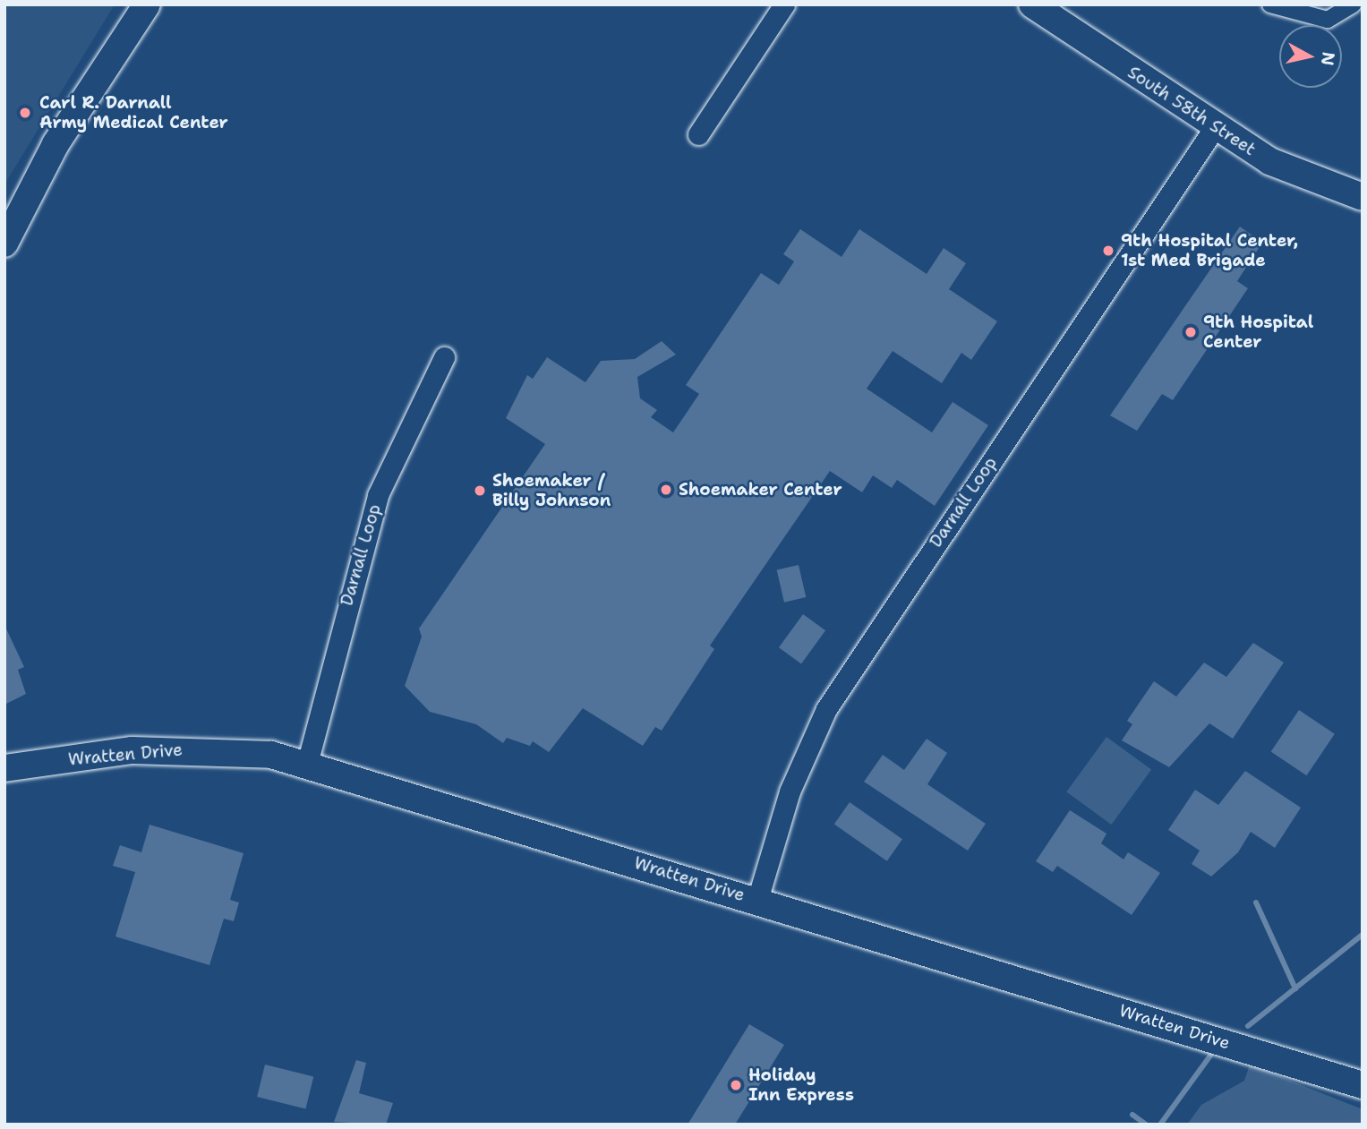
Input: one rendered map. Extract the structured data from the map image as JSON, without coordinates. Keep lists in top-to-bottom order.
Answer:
{
  "streets": {
    "street": ["South 58th Street", "Darnall Loop", "Wratten Drive"]
  },
  "crossings": [
    ["South 58th Street", "Darnall Loop"],
    ["Darnall Loop", "Wratten Drive"]
  ],
  "places": [
    "Carl R. Darnall Army Medical Center",
    "9th Hospital Center, 1st Med Brigade",
    "9th Hospital Center",
    "Shoemaker Center",
    "Shoemaker / Billy Johnson",
    "Holiday Inn Express"
  ],
  "north": "right"
}
